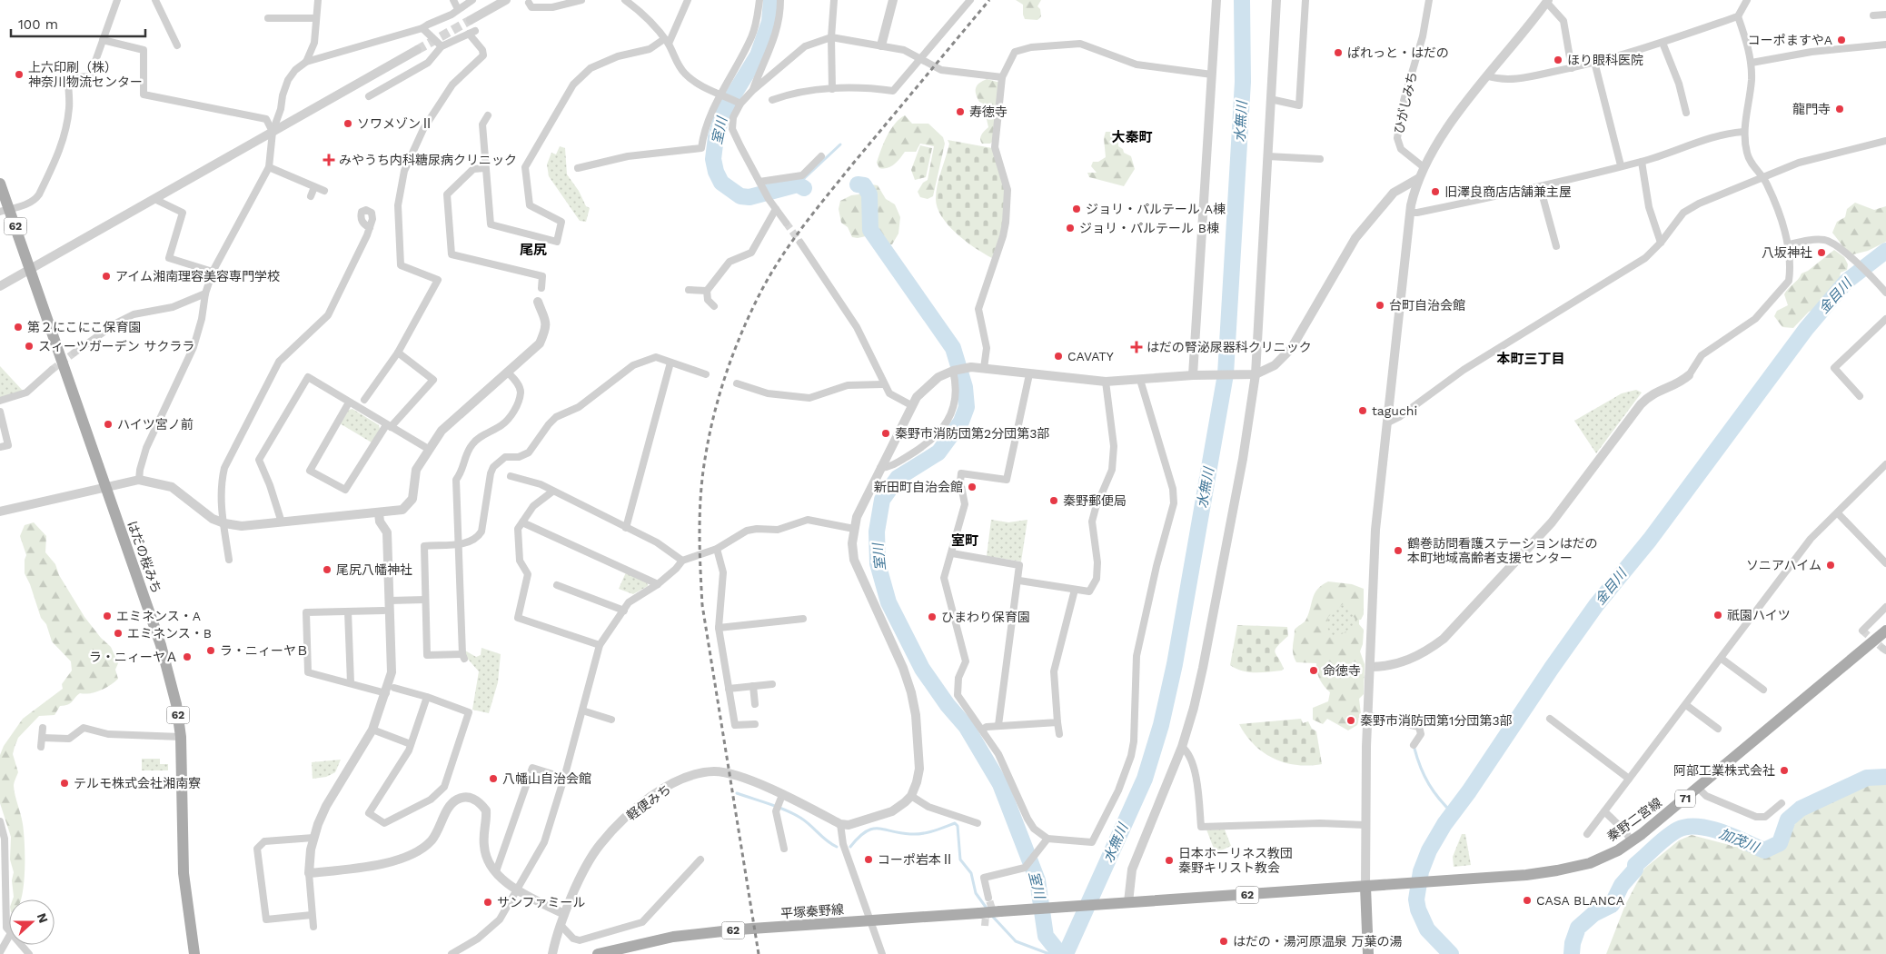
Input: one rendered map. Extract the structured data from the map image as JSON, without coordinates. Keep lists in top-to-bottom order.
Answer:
{
  "streets": {
    "main road": [
      "62",
      "はだの桜みち",
      "71",
      "秦野二宮線",
      "平塚秦野線"
    ],
    "street": ["ひがしみち", "軽便みち"]
  },
  "crossings": [
    ["62", "秦野二宮線"],
    ["62", "平塚秦野線"]
  ],
  "districts": [
    "大秦町",
    "尾尻",
    "本町三丁目",
    "室町"
  ],
  "water": [
    "水無川",
    "室川",
    "金目川",
    "加茂川"
  ],
  "places": {
    "other": [
      "コーポますやA",
      "ぱれっと・はだの",
      "ほり眼科医院",
      "上六印刷（株） 神奈川物流センター",
      "龍門寺",
      "寿徳寺",
      "ソワメゾンⅡ",
      "旧澤良商店店舗兼主屋",
      "ジョリ・パルテール A棟",
      "ジョリ・パルテール B棟",
      "八坂神社",
      "アイム湘南理容美容専門学校",
      "台町自治会館",
      "第２にこにこ保育園",
      "スィーツガーデン サクララ",
      "CAVATY",
      "taguchi",
      "ハイツ宮ノ前",
      "秦野市消防団第2分団第3部",
      "新田町自治会館",
      "秦野郵便局",
      "鶴巻訪問看護ステーションはだの 本町地域高齢者支援センター",
      "ソニアハイム",
      "尾尻八幡神社",
      "祇園ハイツ",
      "エミネンス・A",
      "ひまわり保育園",
      "エミネンス・B",
      "ラ・ニィーヤＢ",
      "ラ・ニィーヤＡ",
      "命徳寺",
      "秦野市消防団第1分団第3部",
      "阿部工業株式会社",
      "八幡山自治会館",
      "テルモ株式会社湘南寮",
      "コーポ岩本Ⅱ",
      "日本ホーリネス教団 秦野キリスト教会",
      "CASA BLANCA",
      "サンファミール",
      "はだの・湯河原温泉 万葉の湯"
    ],
    "health": ["みやうち内科糖尿病クリニック", "はだの腎泌尿器科クリニック"]
  },
  "scale_bar": "100 m",
  "north": "right"
}
